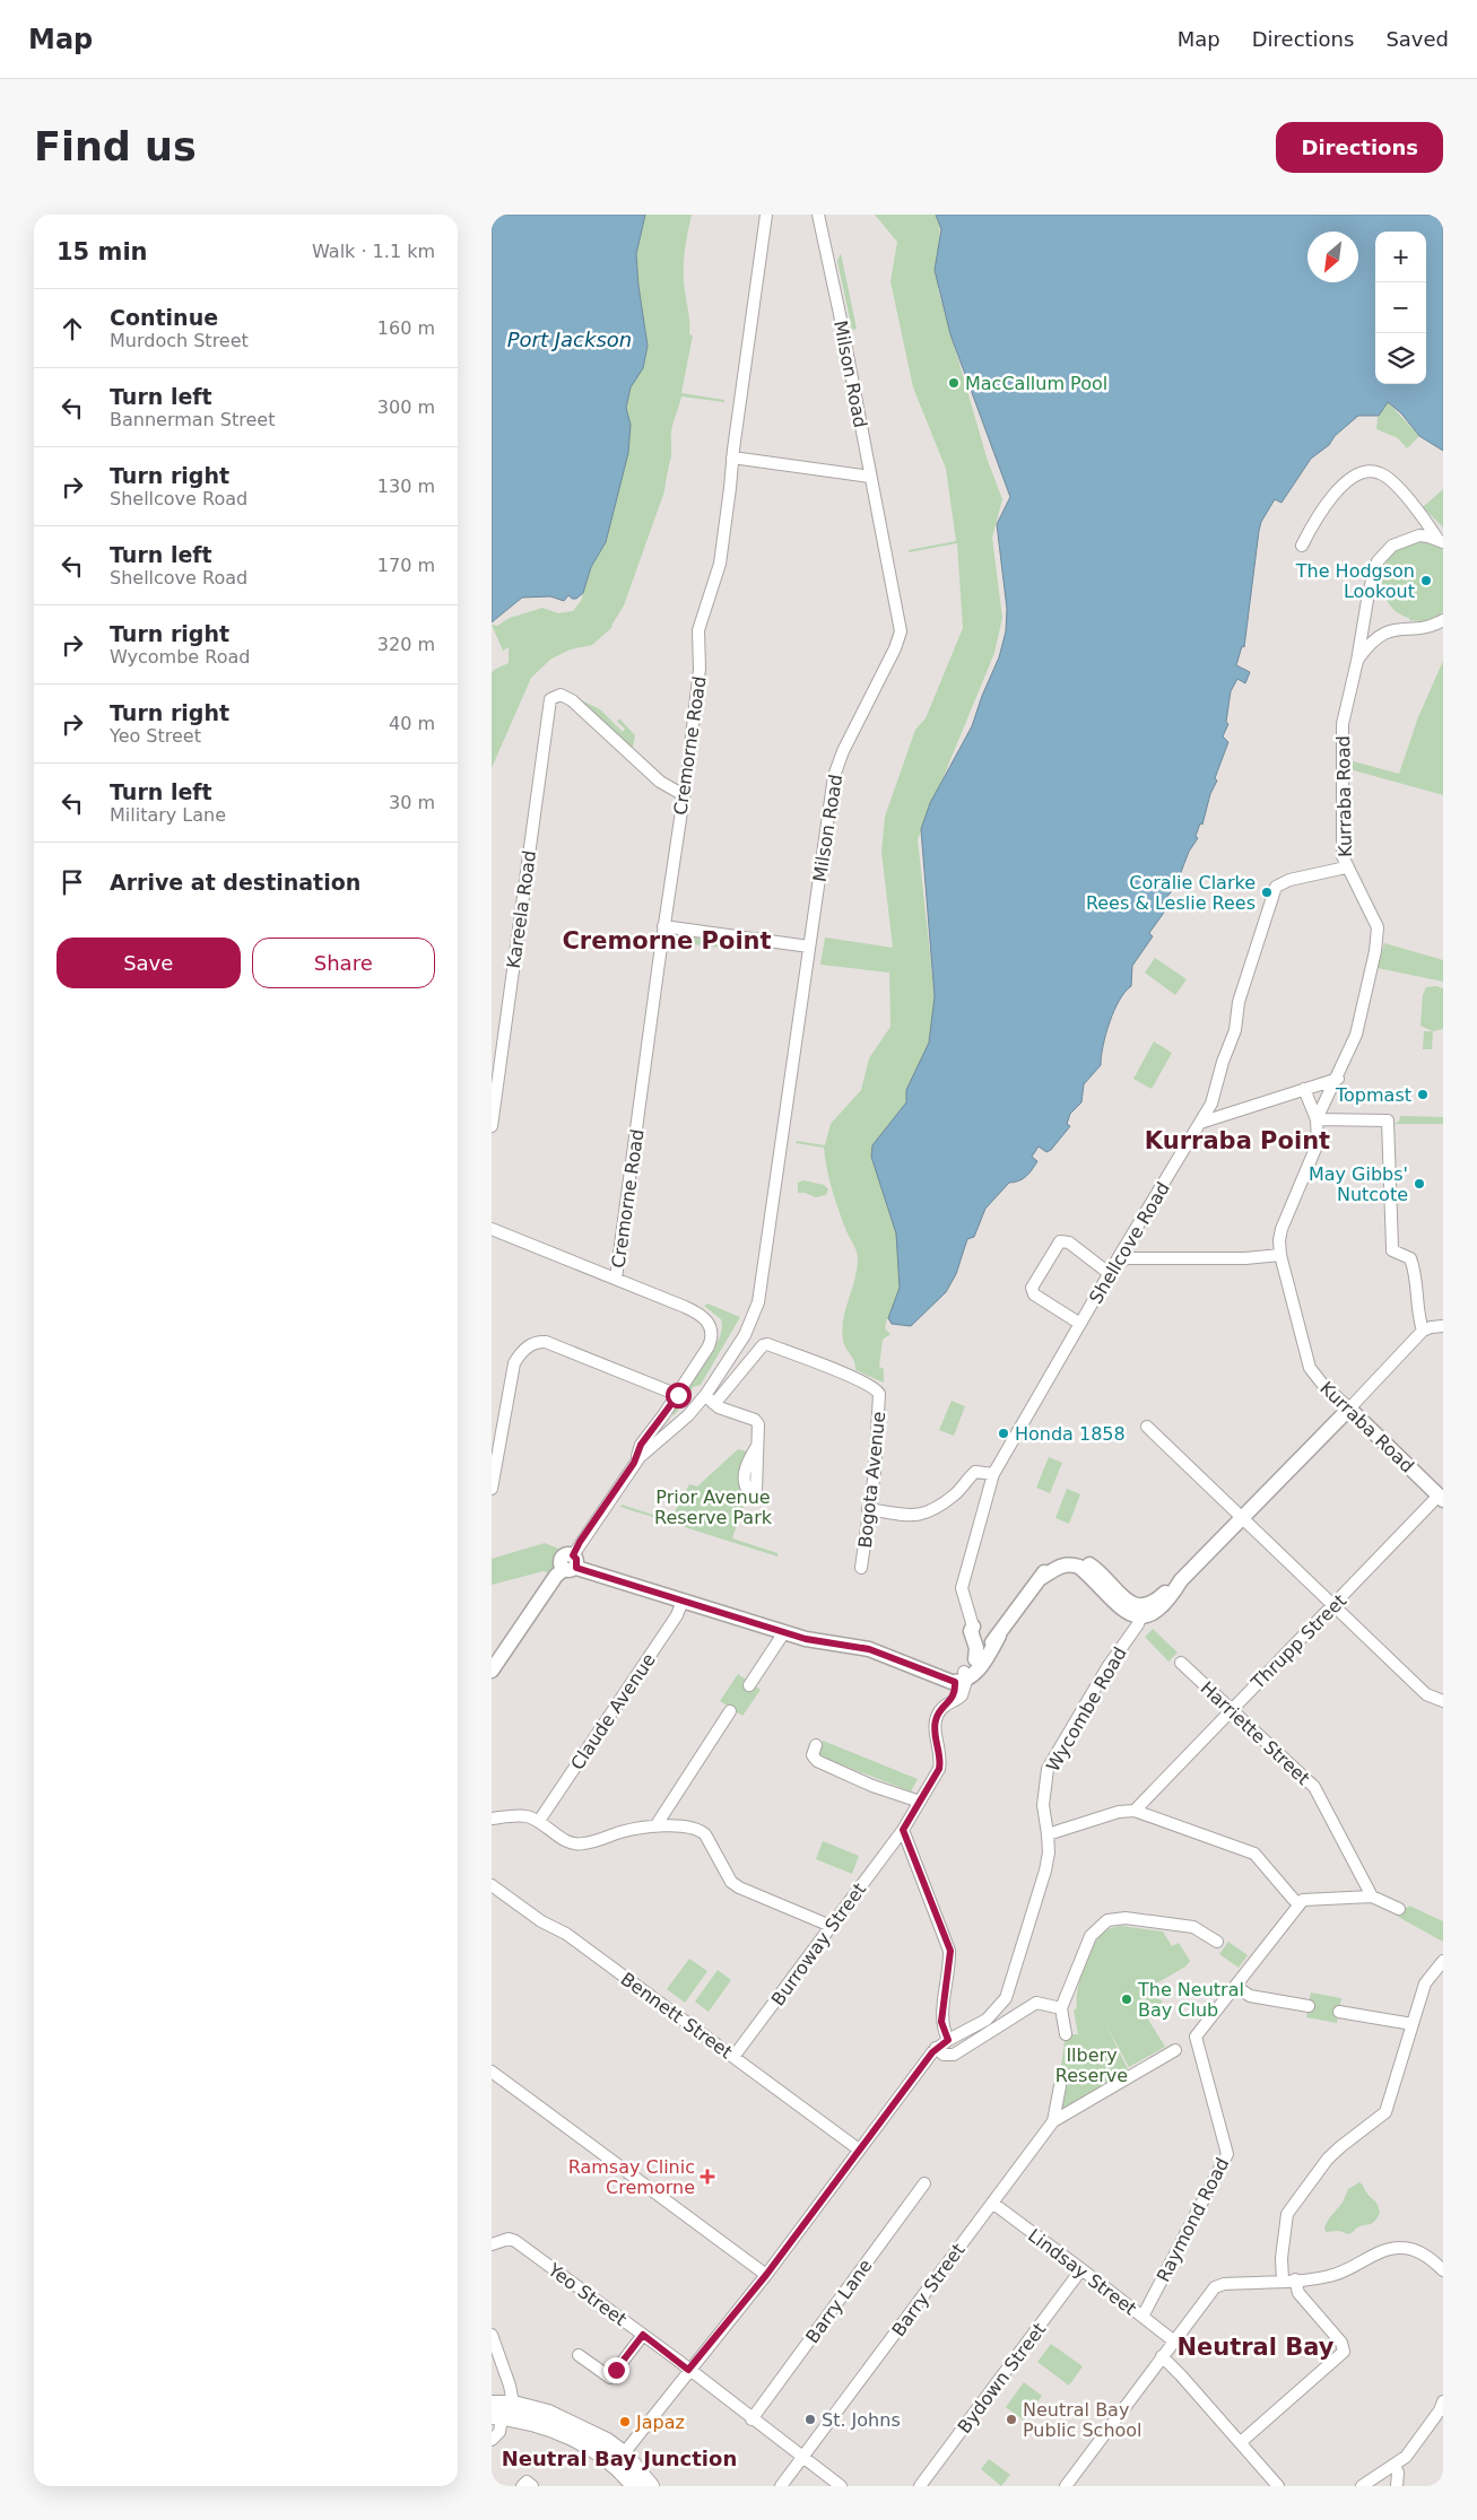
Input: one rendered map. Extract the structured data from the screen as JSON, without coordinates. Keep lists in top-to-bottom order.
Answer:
{
  "streets": {
    "main road": ["Kurraba Road", "Wycombe Road"],
    "street": [
      "Milson Road",
      "Cremorne Road",
      "Kareela Road",
      "Shellcove Road",
      "Bogota Avenue",
      "Thrupp Street",
      "Claude Avenue",
      "Harriette Street",
      "Burroway Street",
      "Bennett Street",
      "Raymond Road",
      "Lindsay Street",
      "Barry Street",
      "Yeo Street",
      "Barry Lane",
      "Bydown Street"
    ]
  },
  "crossings": [
    ["Cremorne Road", "Kareela Road"],
    ["Kurraba Road", "Shellcove Road"],
    ["Kurraba Road", "Thrupp Street"],
    ["Kurraba Road", "Wycombe Road"],
    ["Thrupp Street", "Harriette Street"],
    ["Wycombe Road", "Bennett Street"],
    ["Wycombe Road", "Yeo Street"],
    ["Burroway Street", "Bennett Street"],
    ["Raymond Road", "Lindsay Street"],
    ["Lindsay Street", "Barry Street"],
    ["Lindsay Street", "Bydown Street"],
    ["Barry Street", "Yeo Street"],
    ["Yeo Street", "Barry Lane"]
  ],
  "districts": [
    "Cremorne Point",
    "Kurraba Point",
    "Neutral Bay",
    "Neutral Bay Junction"
  ],
  "water": ["Port Jackson"],
  "parks": ["Prior Avenue Reserve Park", "Ilbery Reserve"],
  "places": {
    "other": [
      "MacCallum Pool",
      "The Hodgson Lookout",
      "Coralie Clarke Rees & Leslie Rees",
      "Topmast",
      "May Gibbs' Nutcote",
      "Honda 1858",
      "The Neutral Bay Club",
      "St. Johns",
      "Neutral Bay Public School",
      "Japaz"
    ],
    "health": ["Ramsay Clinic Cremorne"]
  },
  "north": "bottom left",
  "page": {
    "header": "Map",
    "nav": ["Map", "Directions", "Saved"],
    "buttons": [
      "Directions",
      ["Save", "Share"]
    ],
    "title": "Find us",
    "heading": ["15 min", "Walk · 1.1 km"],
    "map_buttons": ["+", "−"],
    "list": [
      ["Continue", "Murdoch Street", "160 m"],
      ["Turn left", "Bannerman Street", "300 m"],
      ["Turn right", "Shellcove Road", "130 m"],
      ["Turn left", "Shellcove Road", "170 m"],
      ["Turn right", "Wycombe Road", "320 m"],
      ["Turn right", "Yeo Street", "40 m"],
      ["Turn left", "Military Lane", "30 m"],
      "Arrive at destination"
    ]
  }
}
